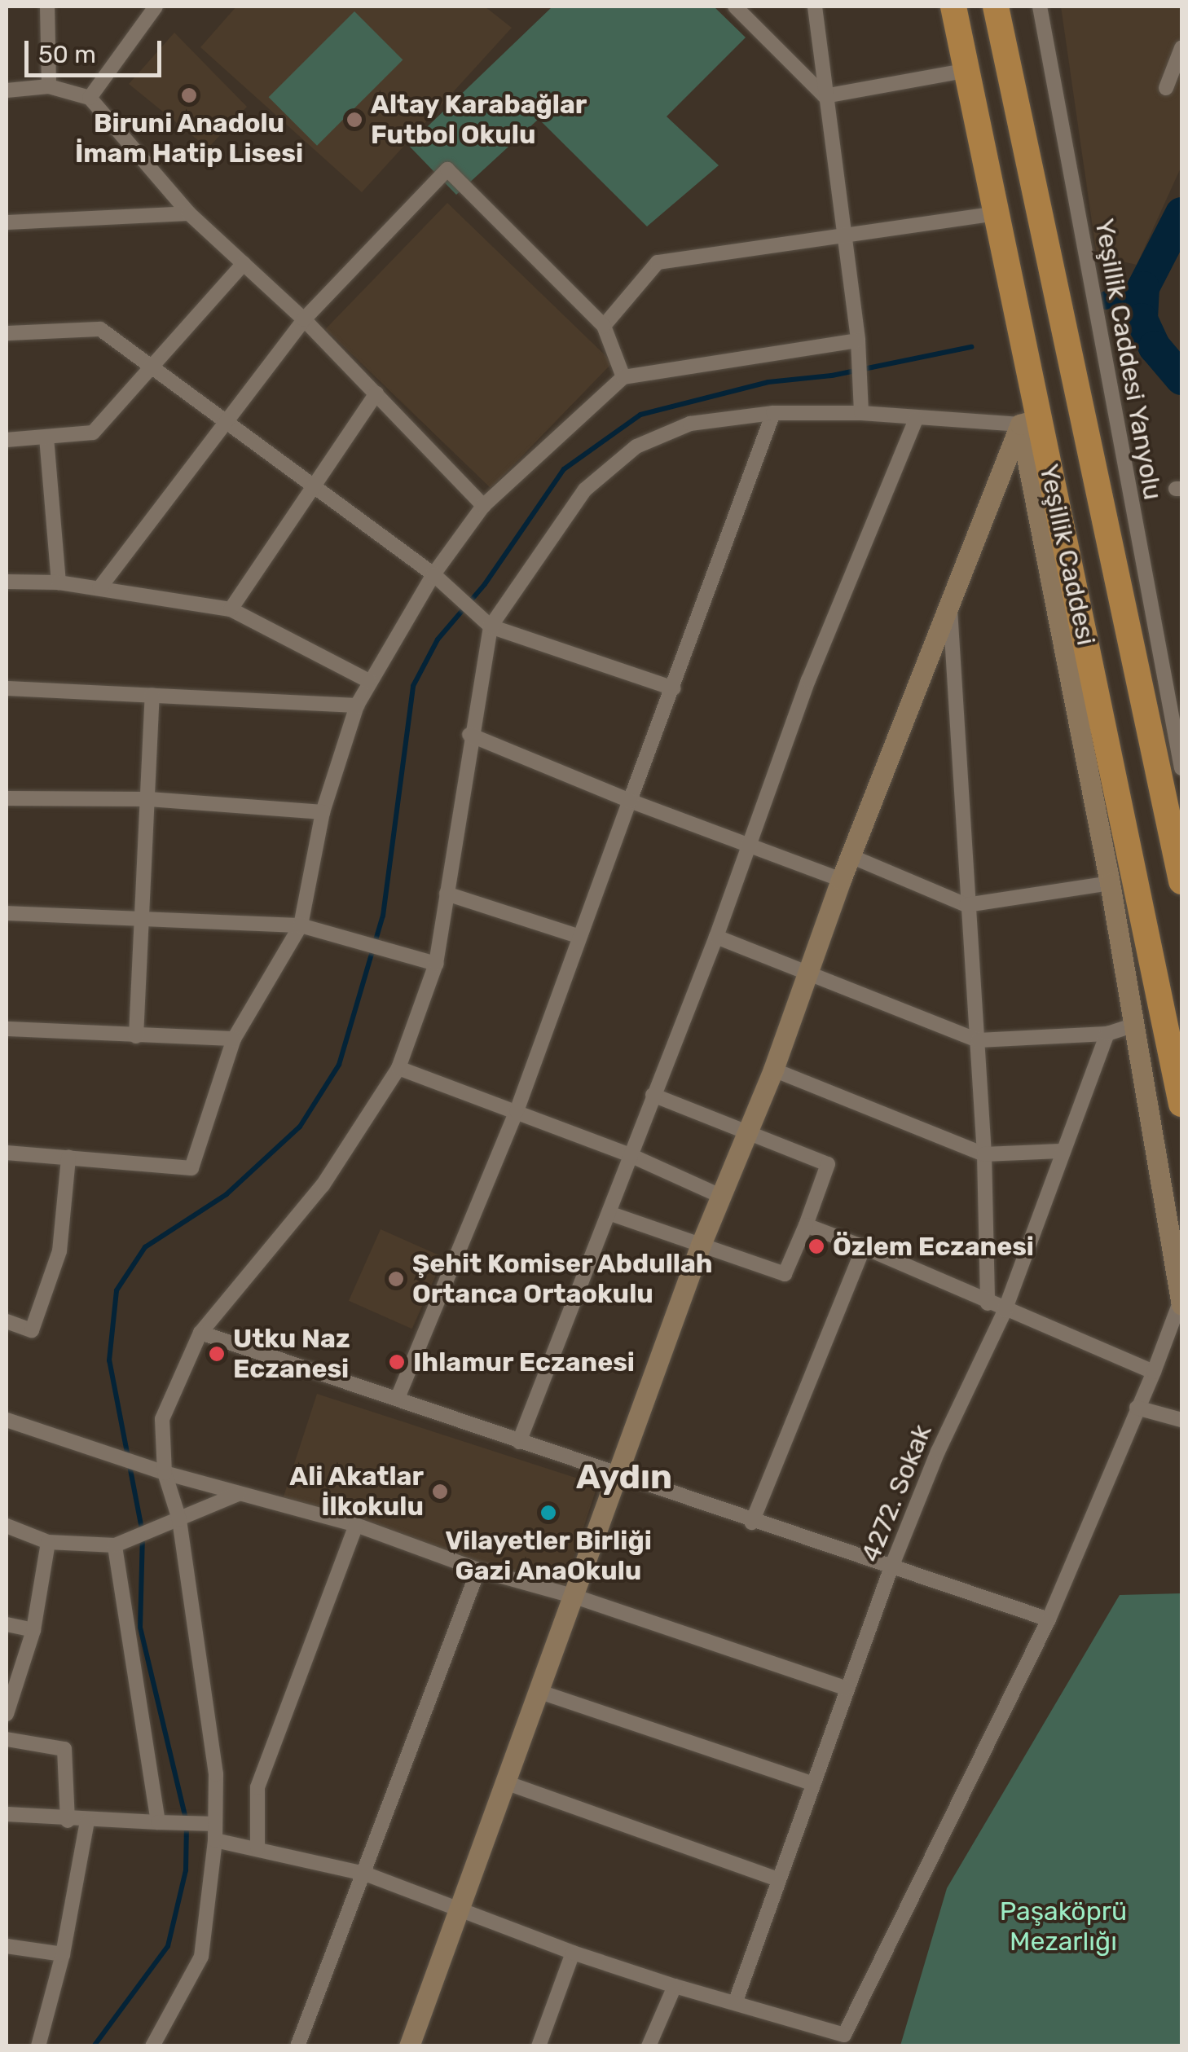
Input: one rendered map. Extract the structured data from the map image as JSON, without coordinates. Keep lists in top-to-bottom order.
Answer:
{
  "streets": {
    "highway": ["Yeşillik Caddesi"],
    "street": ["Yeşillik Caddesi Yanyolu", "4272. Sokak"]
  },
  "districts": ["Aydın"],
  "parks": ["Paşaköprü Mezarlığı"],
  "places": [
    "Biruni Anadolu İmam Hatip Lisesi",
    "Altay Karabağlar Futbol Okulu",
    "Özlem Eczanesi",
    "Şehit Komiser Abdullah Ortanca Ortaokulu",
    "Utku Naz Eczanesi",
    "Ihlamur Eczanesi",
    "Ali Akatlar İlkokulu",
    "Vilayetler Birliği Gazi AnaOkulu"
  ],
  "scale_bar": "50 m"
}
